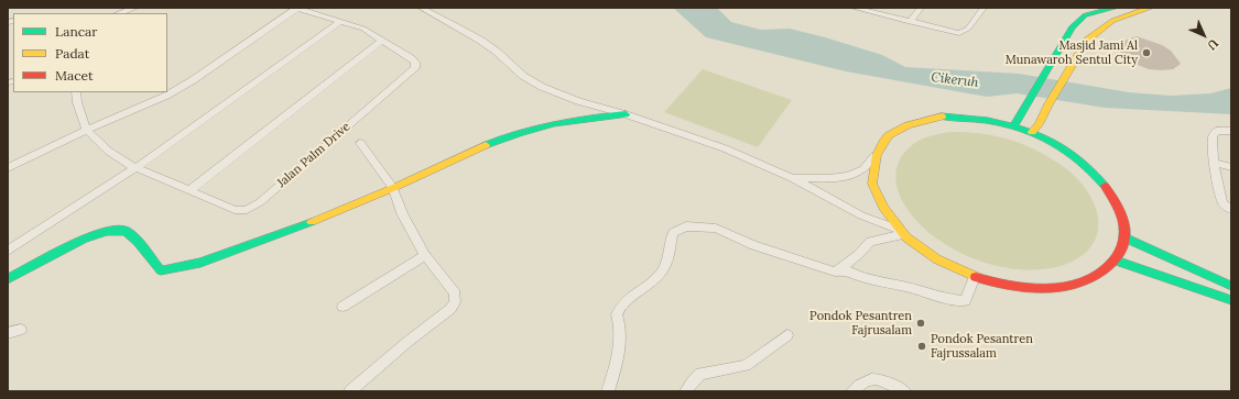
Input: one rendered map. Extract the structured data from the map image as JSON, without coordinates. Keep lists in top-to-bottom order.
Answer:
{
  "streets": {
    "street": ["Jalan Palm Drive"]
  },
  "water": ["Cikeruh"],
  "places": ["Masjid Jami Al Munawaroh Sentul City", "Pondok Pesantren Fajrusalam", "Pondok Pesantren Fajrussalam"],
  "legend": ["Lancar", "Padat", "Macet"],
  "north": "bottom right"
}
